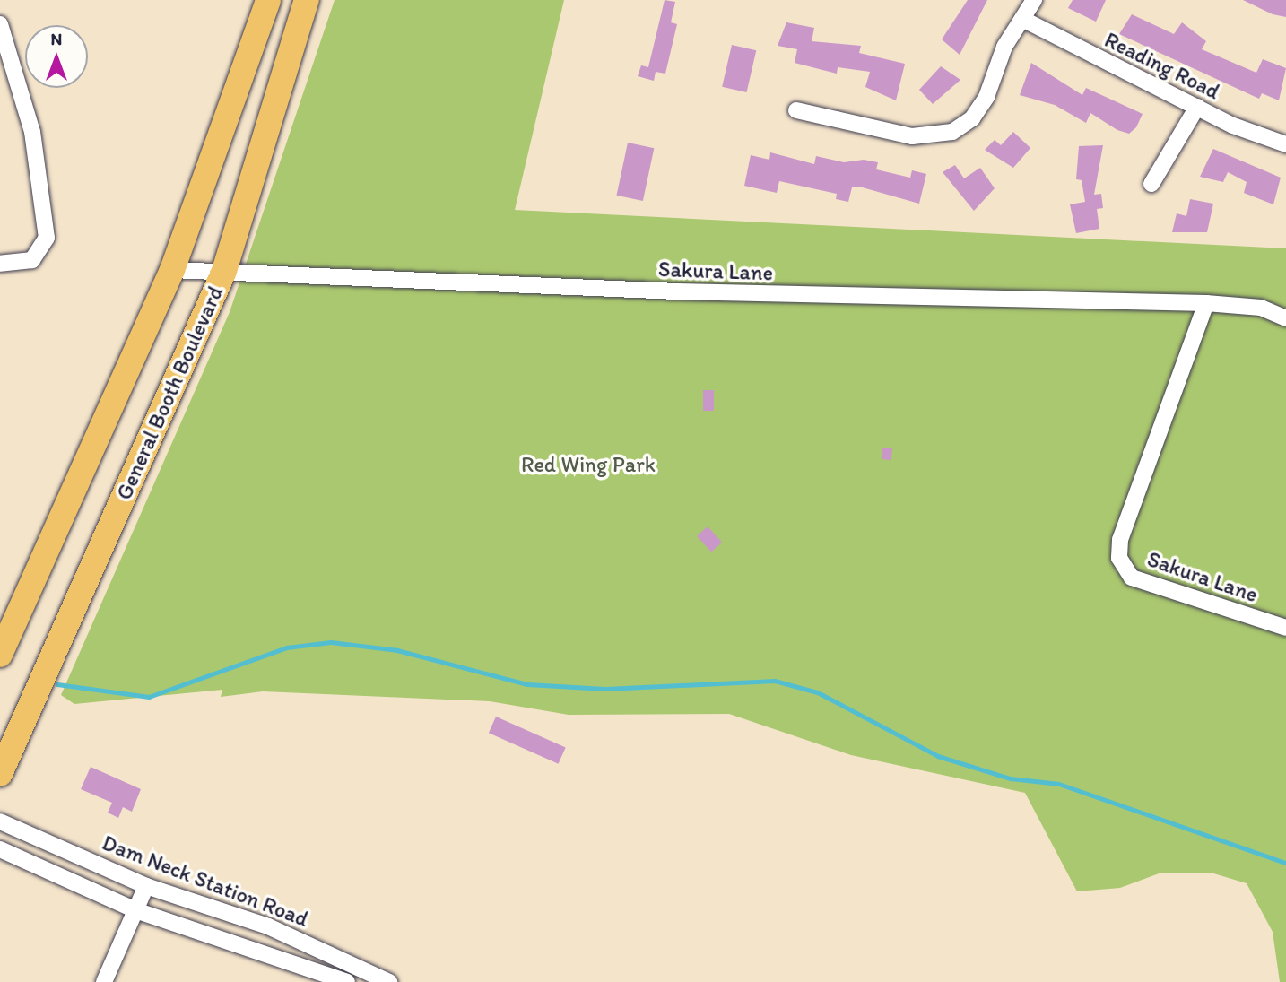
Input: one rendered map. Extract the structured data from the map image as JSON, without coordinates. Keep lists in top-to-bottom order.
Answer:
{
  "streets": {
    "highway": ["General Booth Boulevard"],
    "street": ["Reading Road", "Sakura Lane", "Dam Neck Station Road"]
  },
  "crossings": [
    ["Sakura Lane", "General Booth Boulevard"]
  ],
  "parks": ["Red Wing Park"],
  "north": "top"
}
